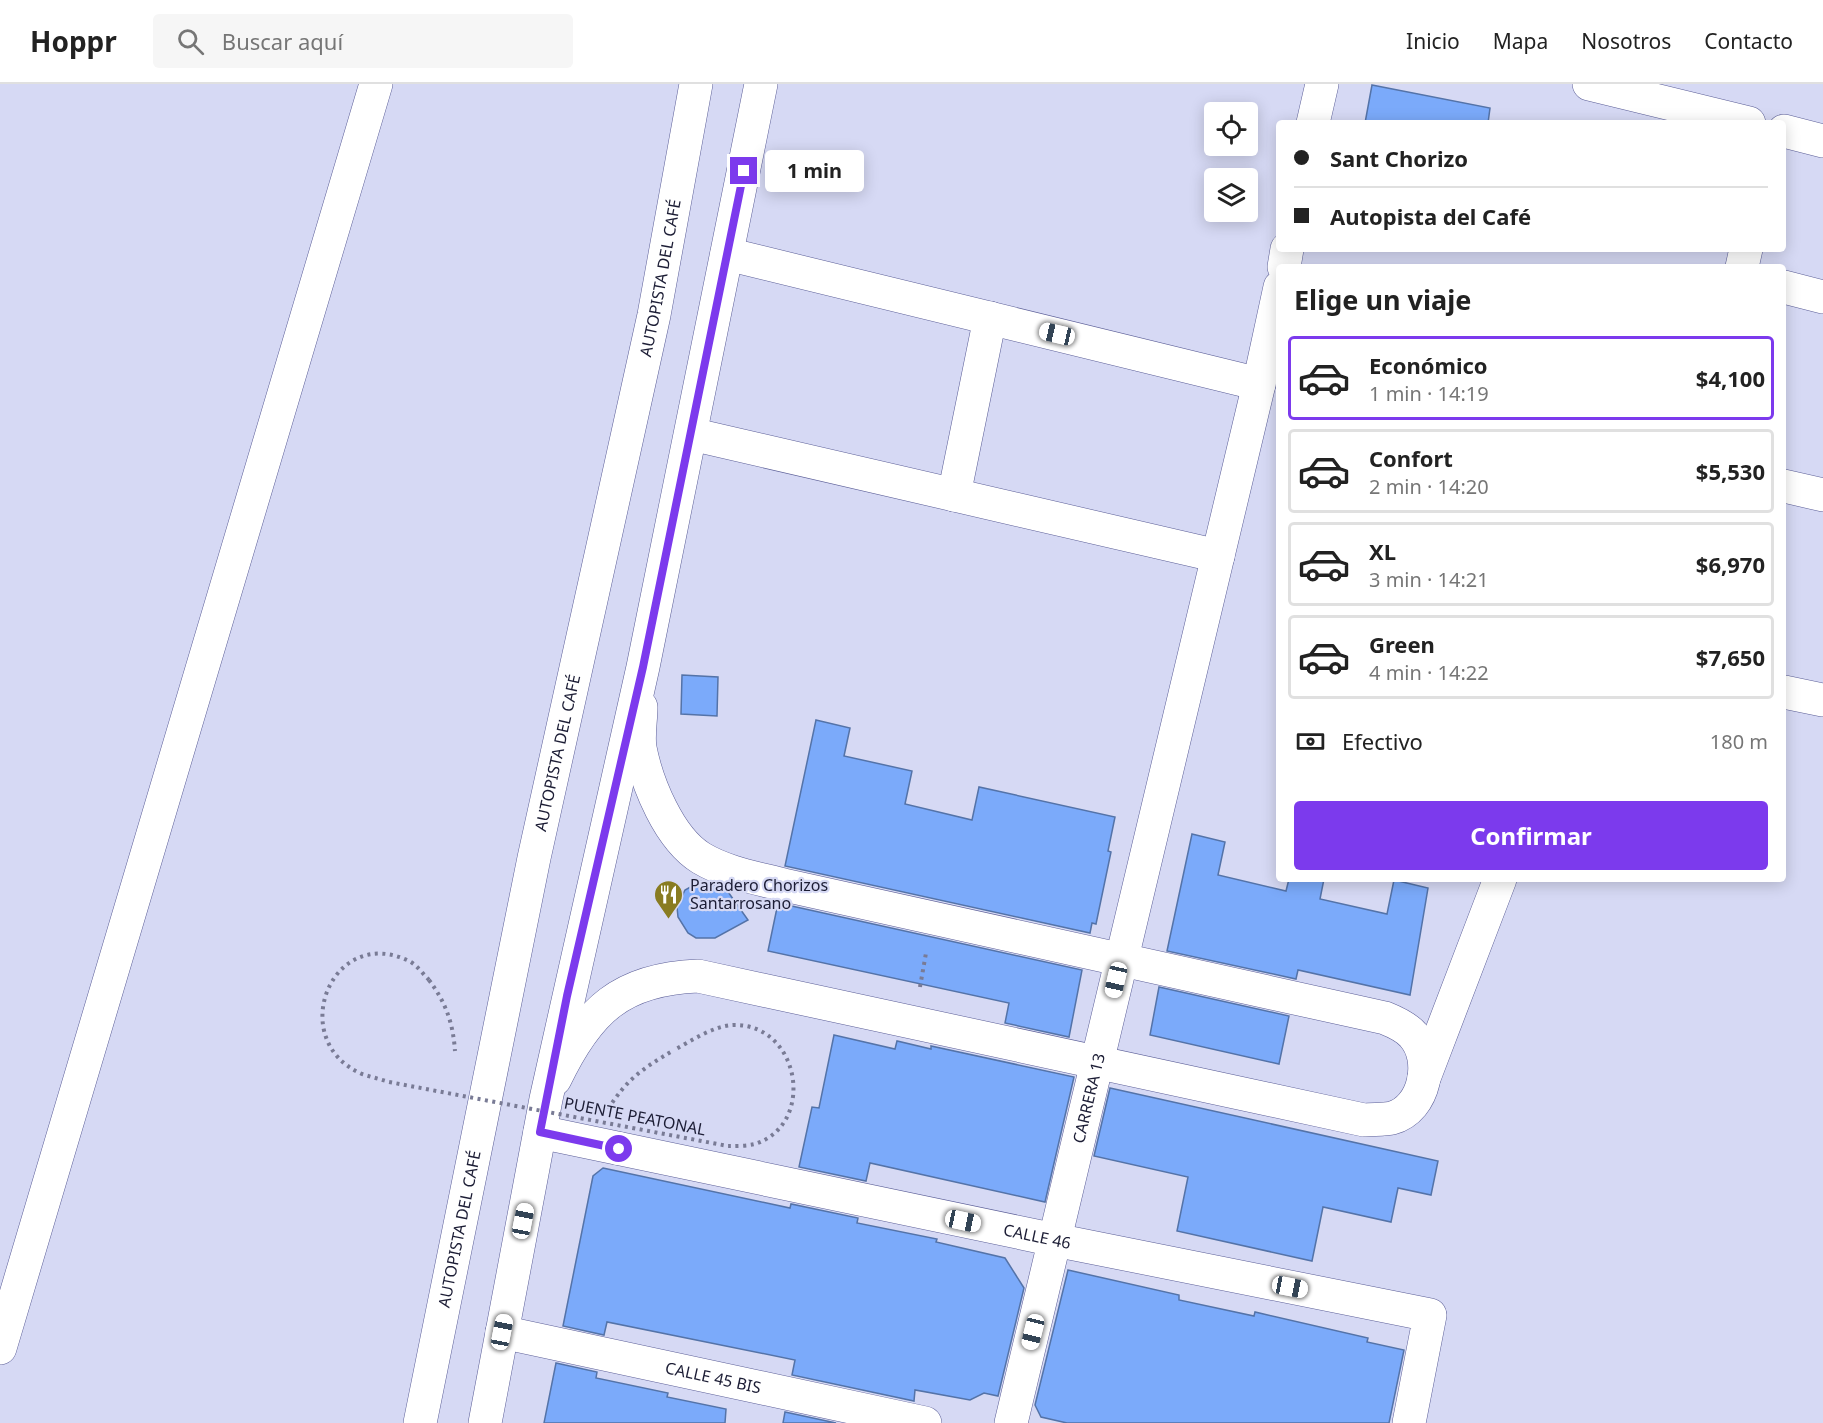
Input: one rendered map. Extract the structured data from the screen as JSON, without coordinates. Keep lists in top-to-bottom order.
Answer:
{
  "streets": {
    "main road": [
      "AUTOPISTA DEL CAFÉ",
      "CARRERA 13",
      "CALLE 46",
      "CALLE 45 BIS"
    ],
    "path": ["PUENTE PEATONAL"]
  },
  "crossings": [
    ["CARRERA 13", "CALLE 46"],
    ["PUENTE PEATONAL", "CALLE 46"]
  ],
  "places": {
    "restaurant": ["Paradero Chorizos Santarrosano"]
  },
  "page": {
    "header": "Hoppr",
    "search": "Buscar aquí",
    "nav": [
      "Inicio",
      "Mapa",
      "Nosotros",
      "Contacto"
    ],
    "banner": ["Sant Chorizo", "Autopista del Café"],
    "bubble": "1 min",
    "heading": "Elige un viaje",
    "list": [
      {
        "name": "Económico",
        "note": "1 min · 14:19",
        "value": "$4,100"
      },
      {
        "name": "Confort",
        "note": "2 min · 14:20",
        "value": "$5,530"
      },
      {
        "name": "XL",
        "note": "3 min · 14:21",
        "value": "$6,970"
      },
      {
        "name": "Green",
        "note": "4 min · 14:22",
        "value": "$7,650"
      }
    ],
    "pay": ["Efectivo", "180 m"],
    "buttons": "Confirmar"
  }
}
